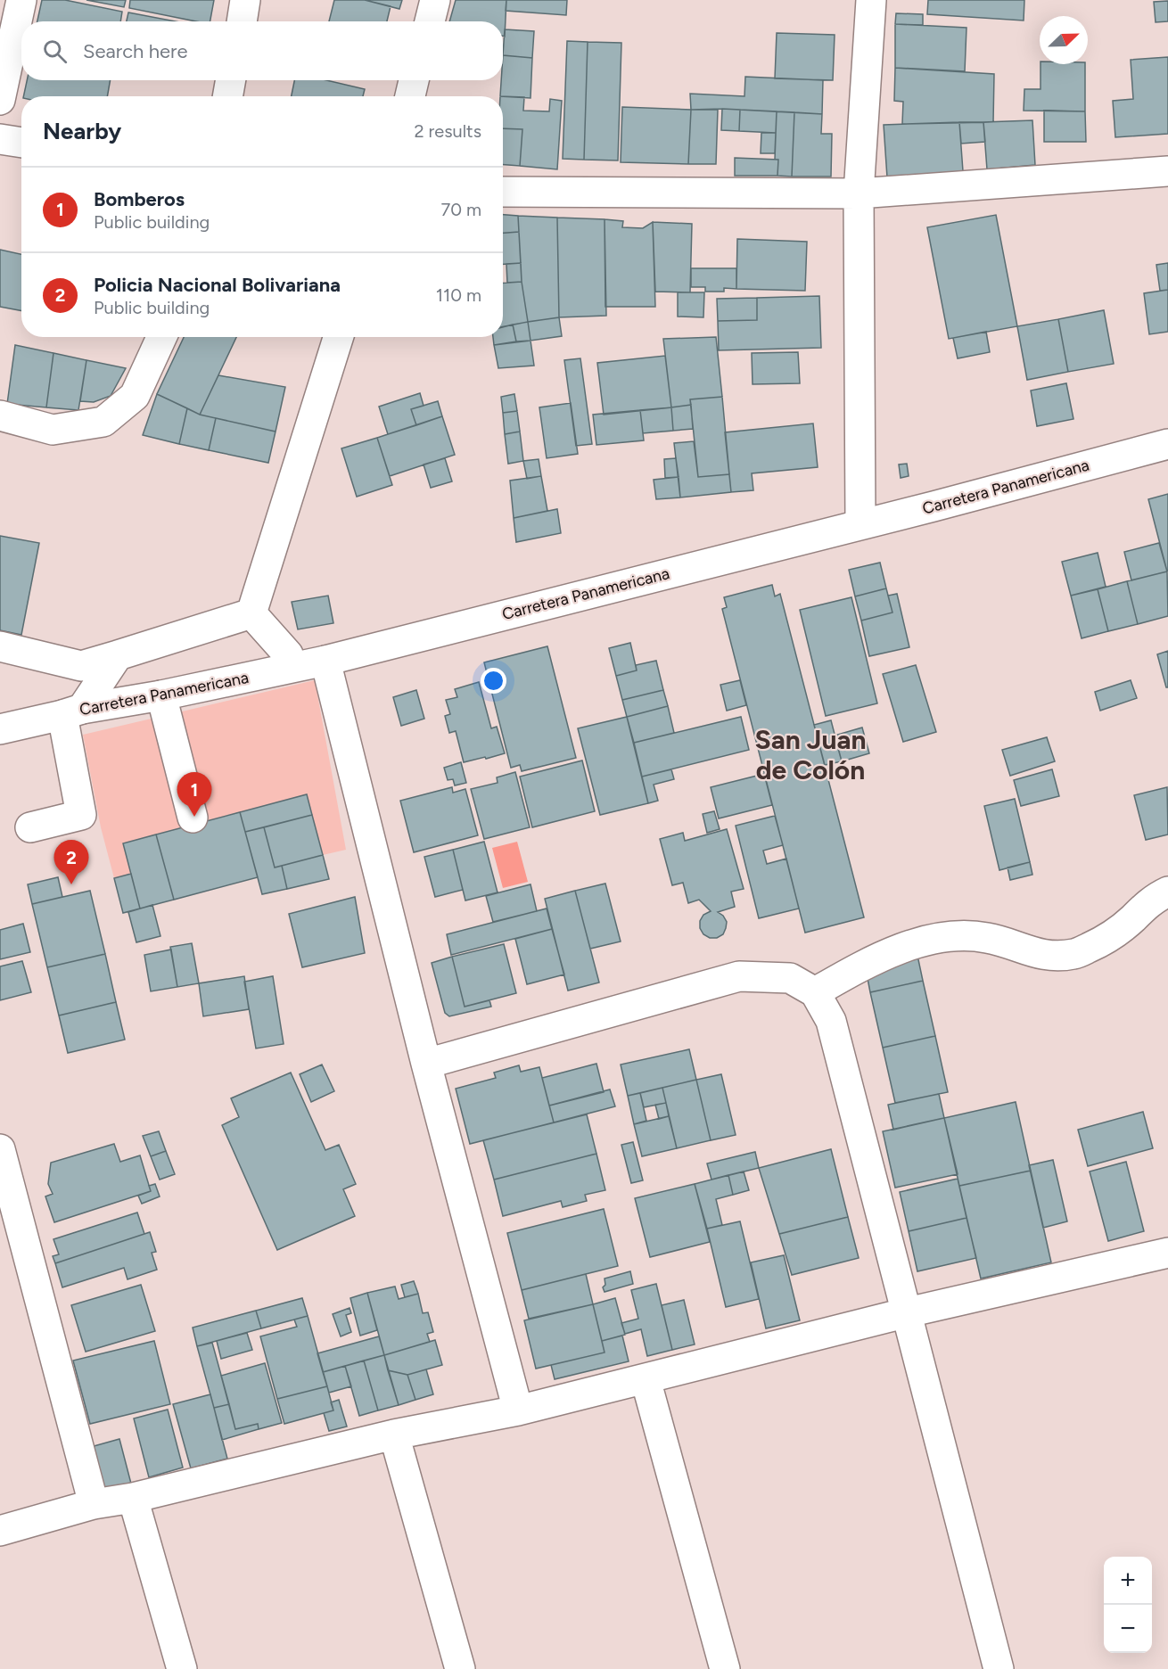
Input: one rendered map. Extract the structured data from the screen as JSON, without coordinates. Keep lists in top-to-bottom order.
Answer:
{
  "streets": {
    "street": ["Carretera Panamericana"]
  },
  "districts": ["San Juan de Colón"],
  "north": "top right",
  "page": {
    "search": "Search here",
    "heading": ["Nearby", "2 results"],
    "list": [
      {
        "mark": "1",
        "name": "Bomberos",
        "note": "Public building",
        "value": "70 m"
      },
      {
        "mark": "2",
        "name": "Policia Nacional Bolivariana",
        "note": "Public building",
        "value": "110 m"
      }
    ],
    "pins": ["1", "2"],
    "map_buttons": ["+", "−"]
  }
}
